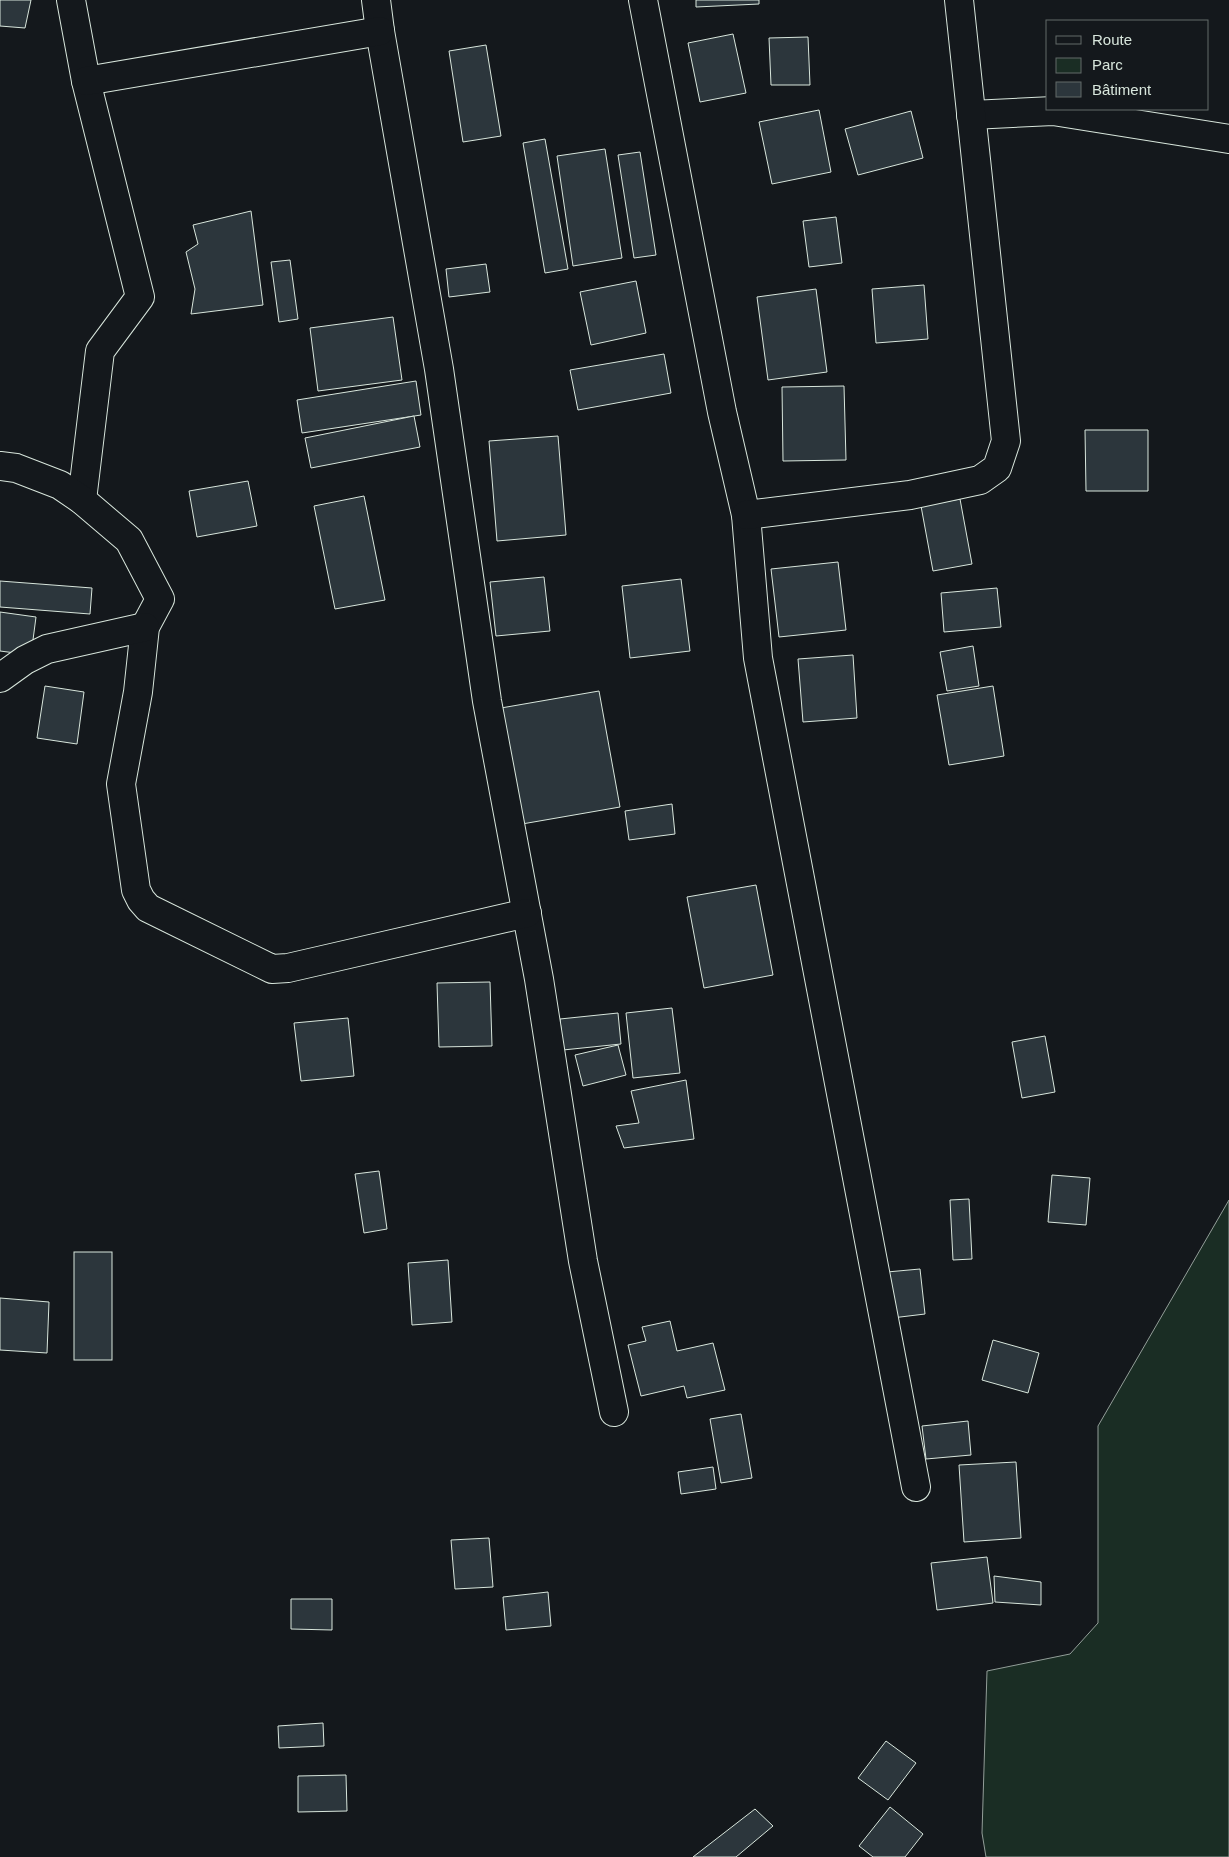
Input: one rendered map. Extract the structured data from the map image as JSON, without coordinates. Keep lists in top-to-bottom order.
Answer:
{
  "legend": ["Route", "Parc", "Bâtiment"]
}
